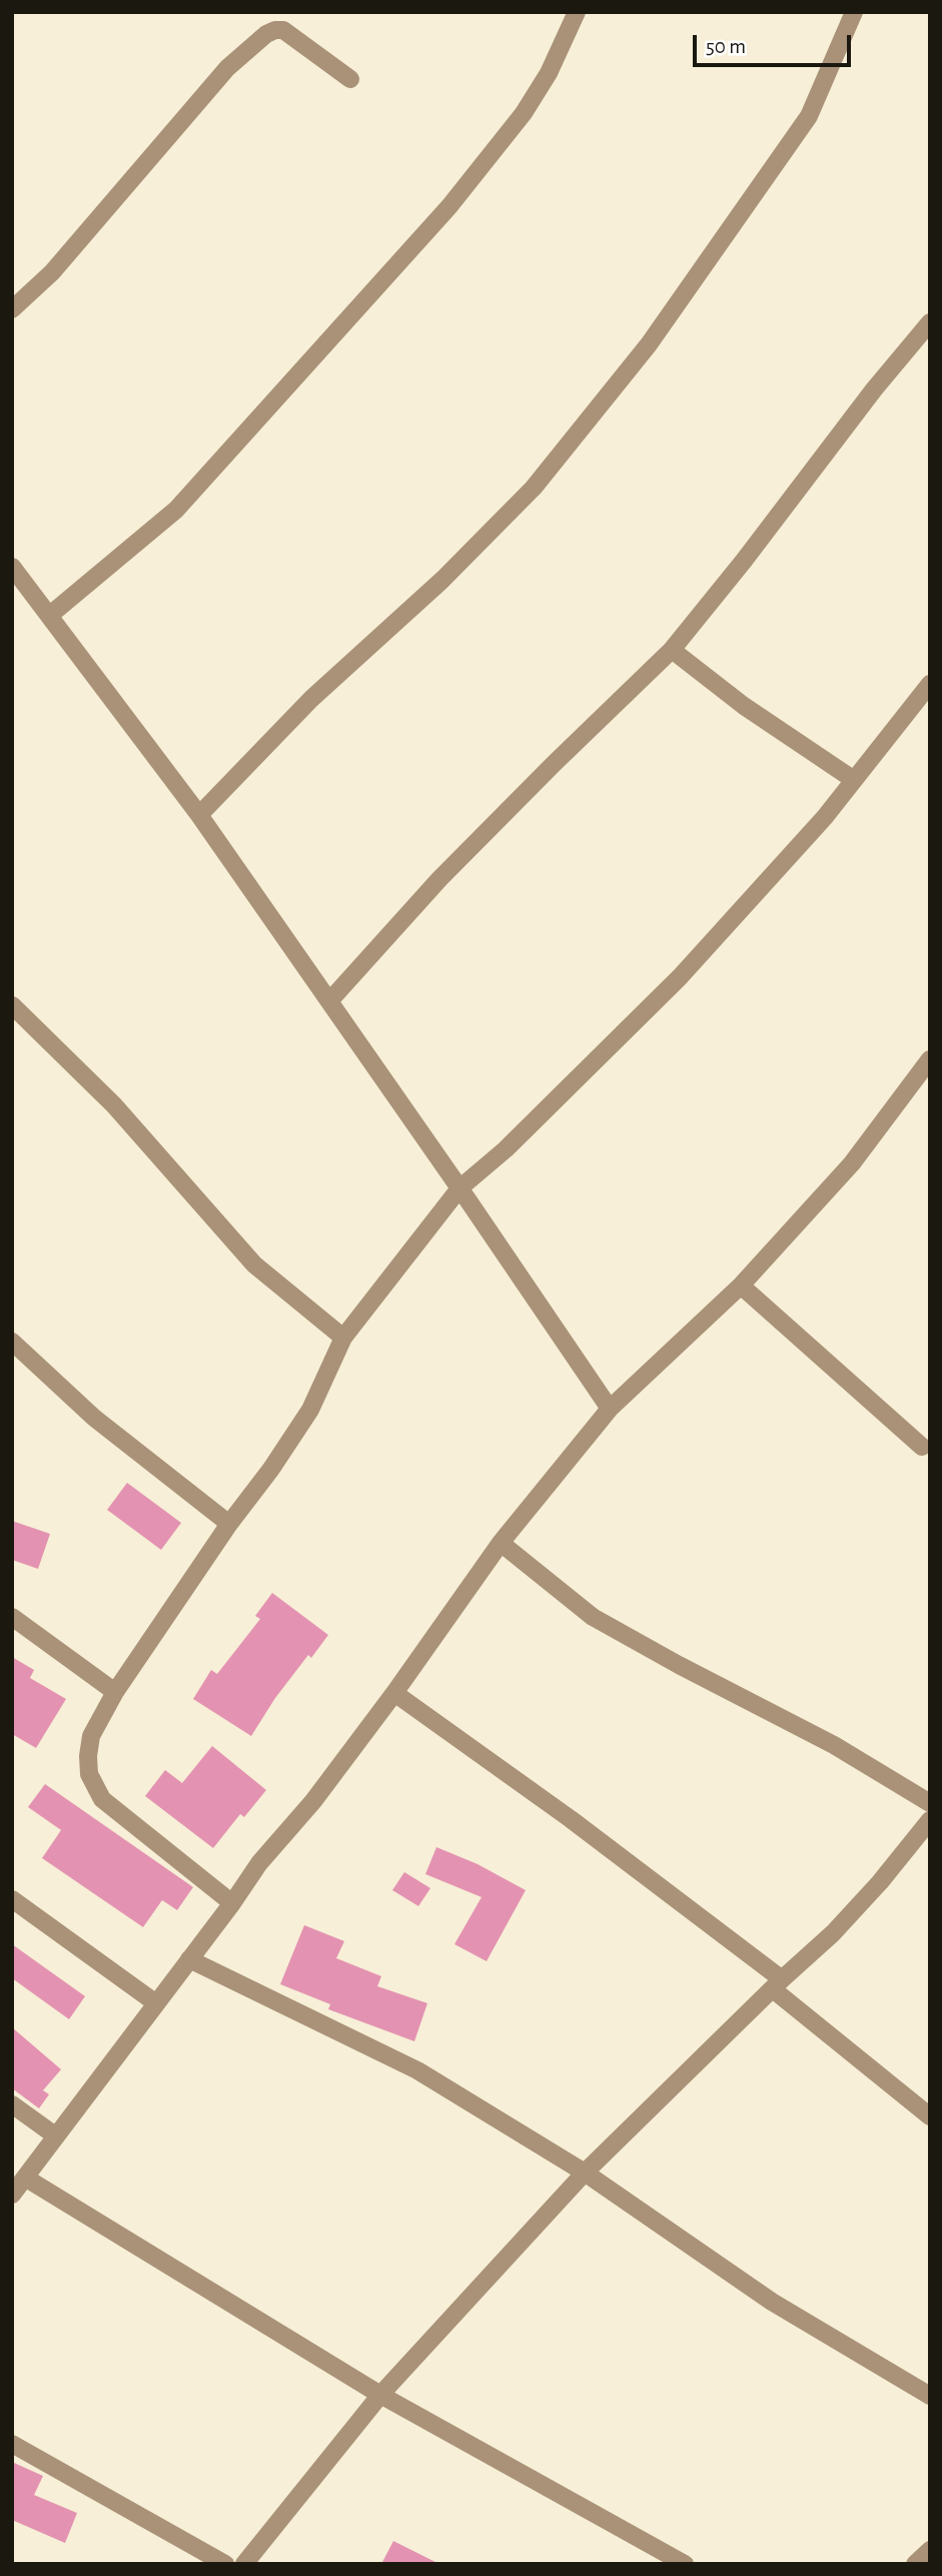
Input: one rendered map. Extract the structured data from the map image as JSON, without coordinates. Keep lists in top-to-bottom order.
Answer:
{
  "scale_bar": "50 m"
}
